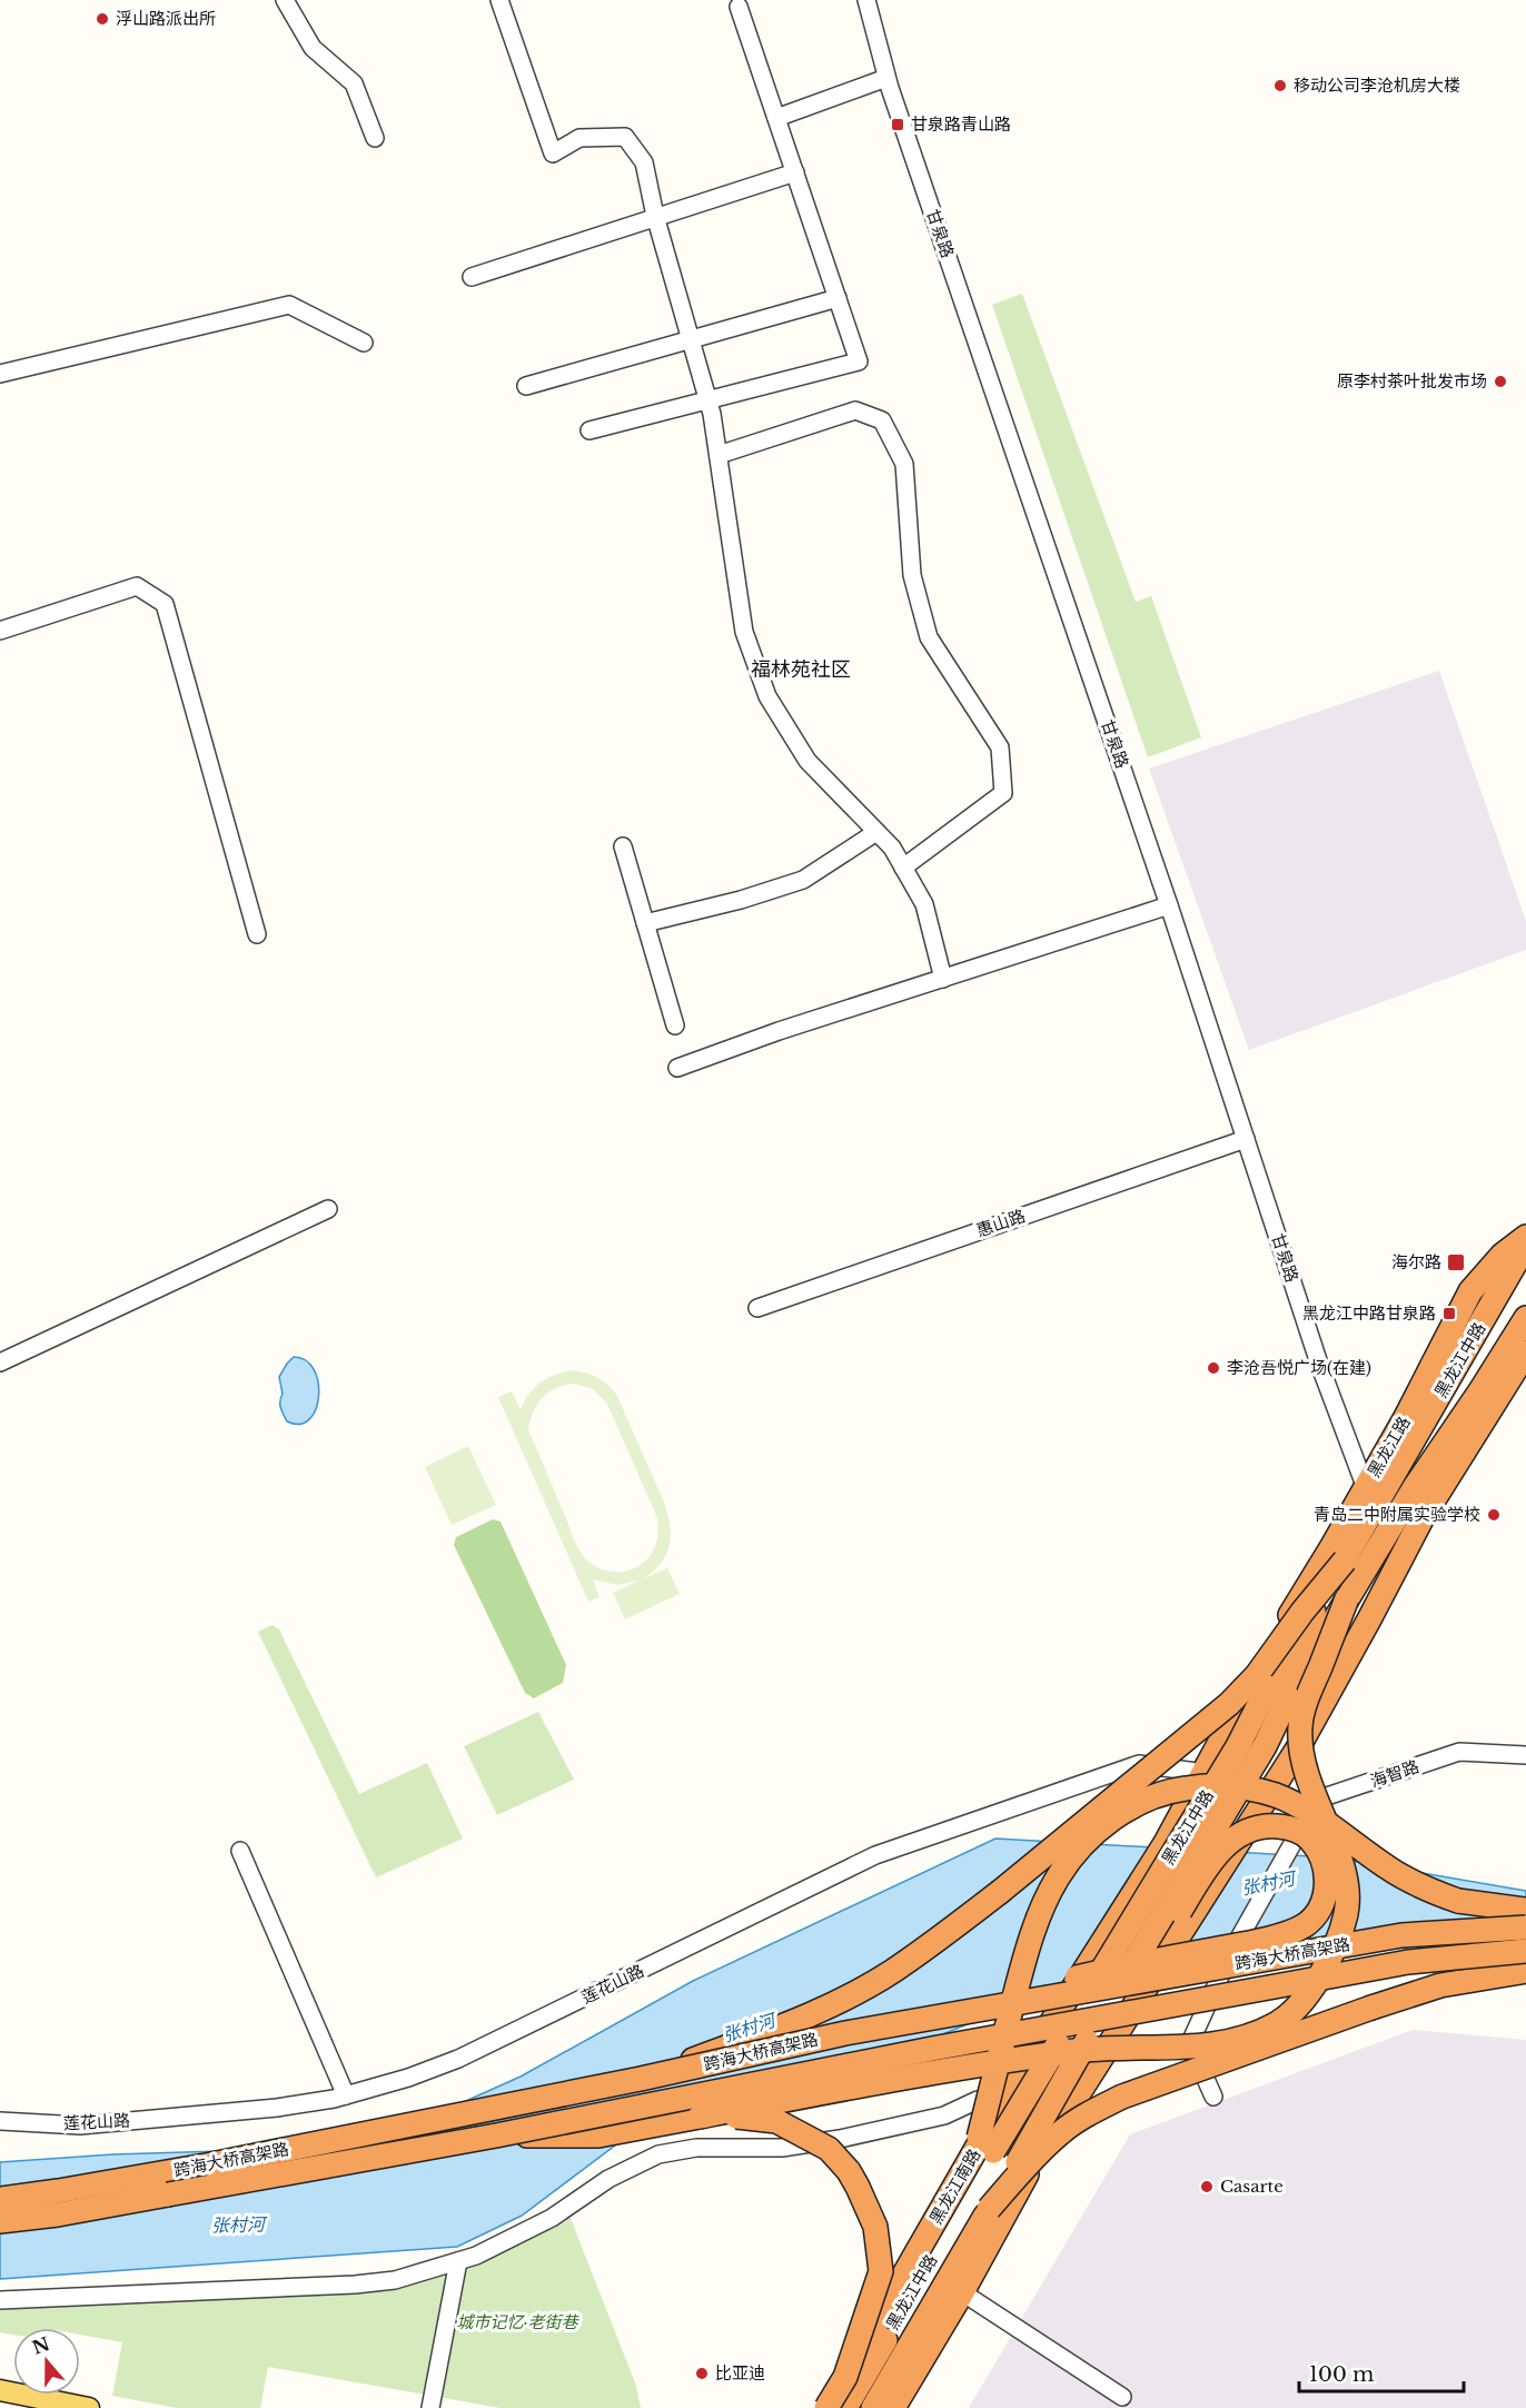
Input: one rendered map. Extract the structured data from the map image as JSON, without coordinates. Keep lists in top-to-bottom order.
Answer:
{
  "streets": {
    "highway": [
      "黑龙江中路",
      "黑龙江路",
      "跨海大桥高架路",
      "黑龙江南路"
    ],
    "street": [
      "甘泉路",
      "惠山路",
      "海智路",
      "莲花山路"
    ]
  },
  "crossings": [
    ["甘泉路", "惠山路"],
    ["甘泉路", "黑龙江路"],
    ["黑龙江中路", "黑龙江路"],
    ["黑龙江中路", "莲花山路"],
    ["黑龙江中路", "黑龙江南路"],
    ["黑龙江路", "莲花山路"],
    ["海智路", "莲花山路"]
  ],
  "districts": ["福林苑社区"],
  "water": ["张村河"],
  "parks": ["城市记忆·老街巷"],
  "places": {
    "other": [
      "浮山路派出所",
      "移动公司李沧机房大楼",
      "原李村茶叶批发市场",
      "李沧吾悦广场(在建)",
      "青岛二中附属实验学校",
      "Casarte",
      "比亚迪"
    ],
    "transit": ["甘泉路青山路", "海尔路", "黑龙江中路甘泉路"]
  },
  "scale_bar": "100 m",
  "north": "top"
}
